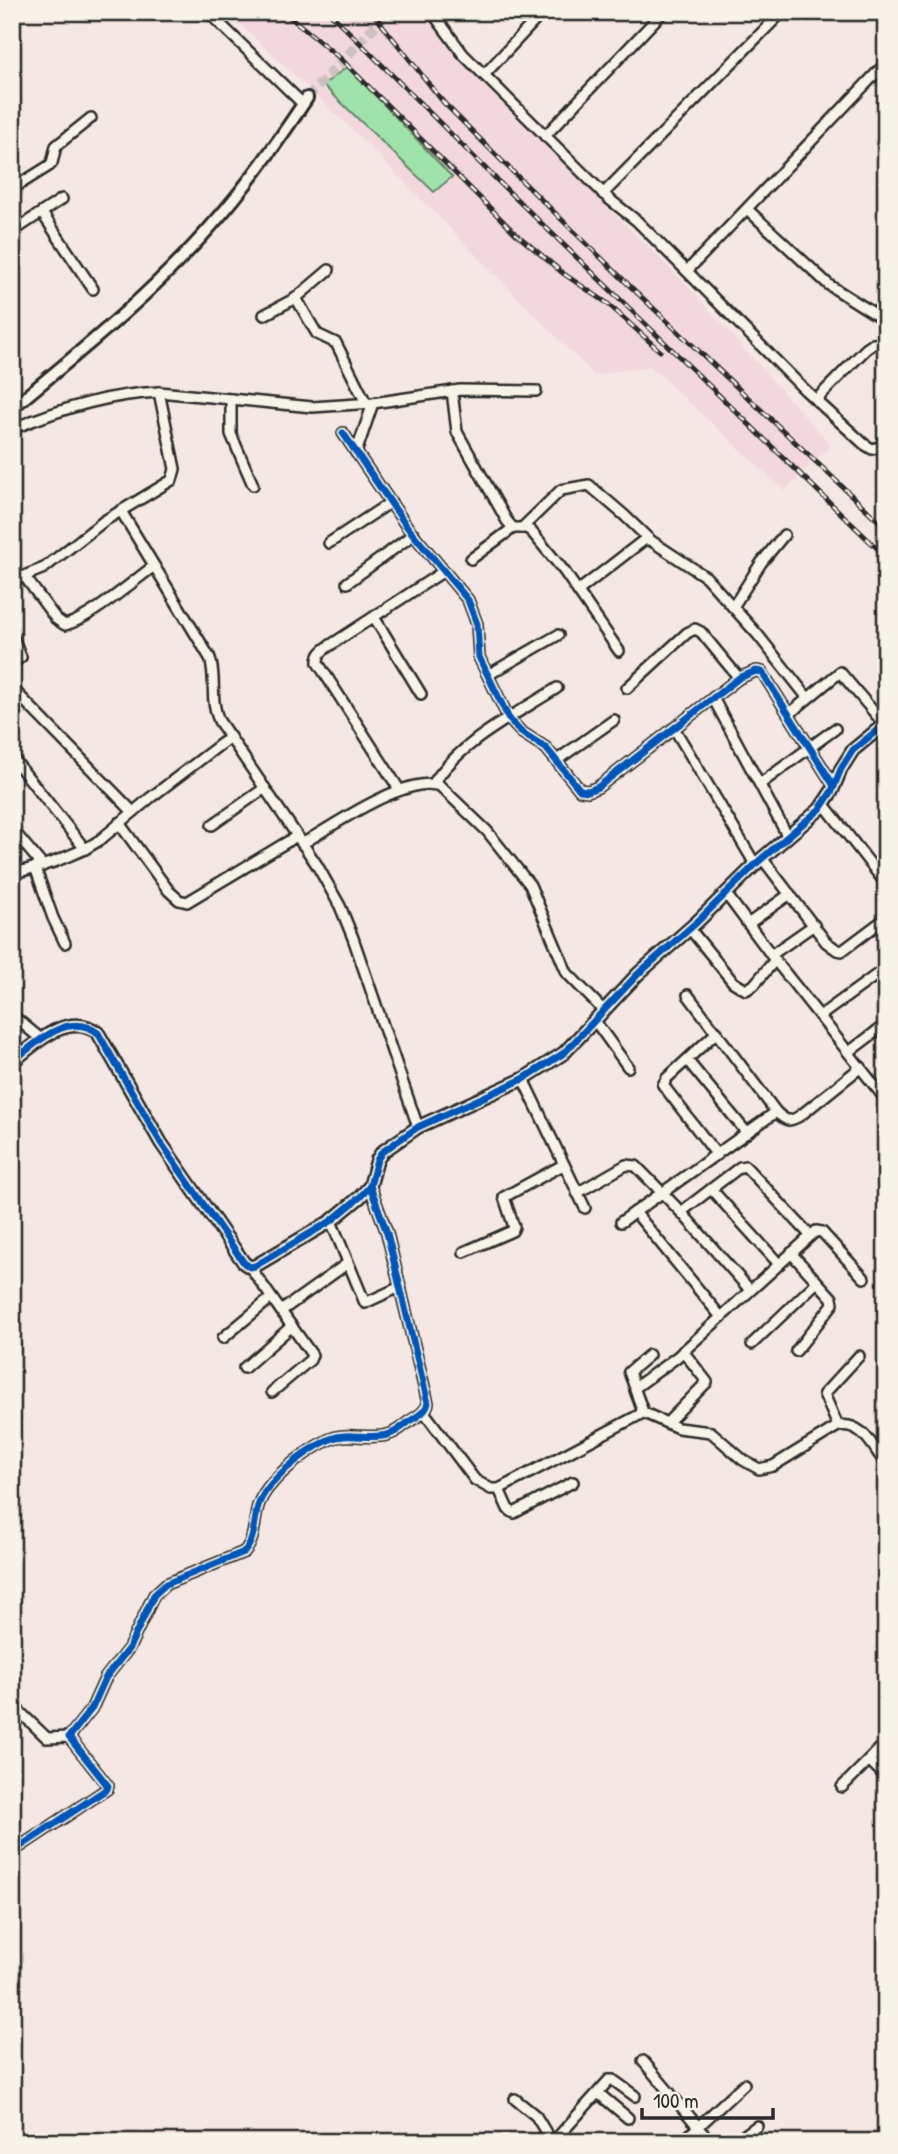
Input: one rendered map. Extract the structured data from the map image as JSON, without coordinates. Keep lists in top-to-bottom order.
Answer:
{
  "scale_bar": "100 m"
}
